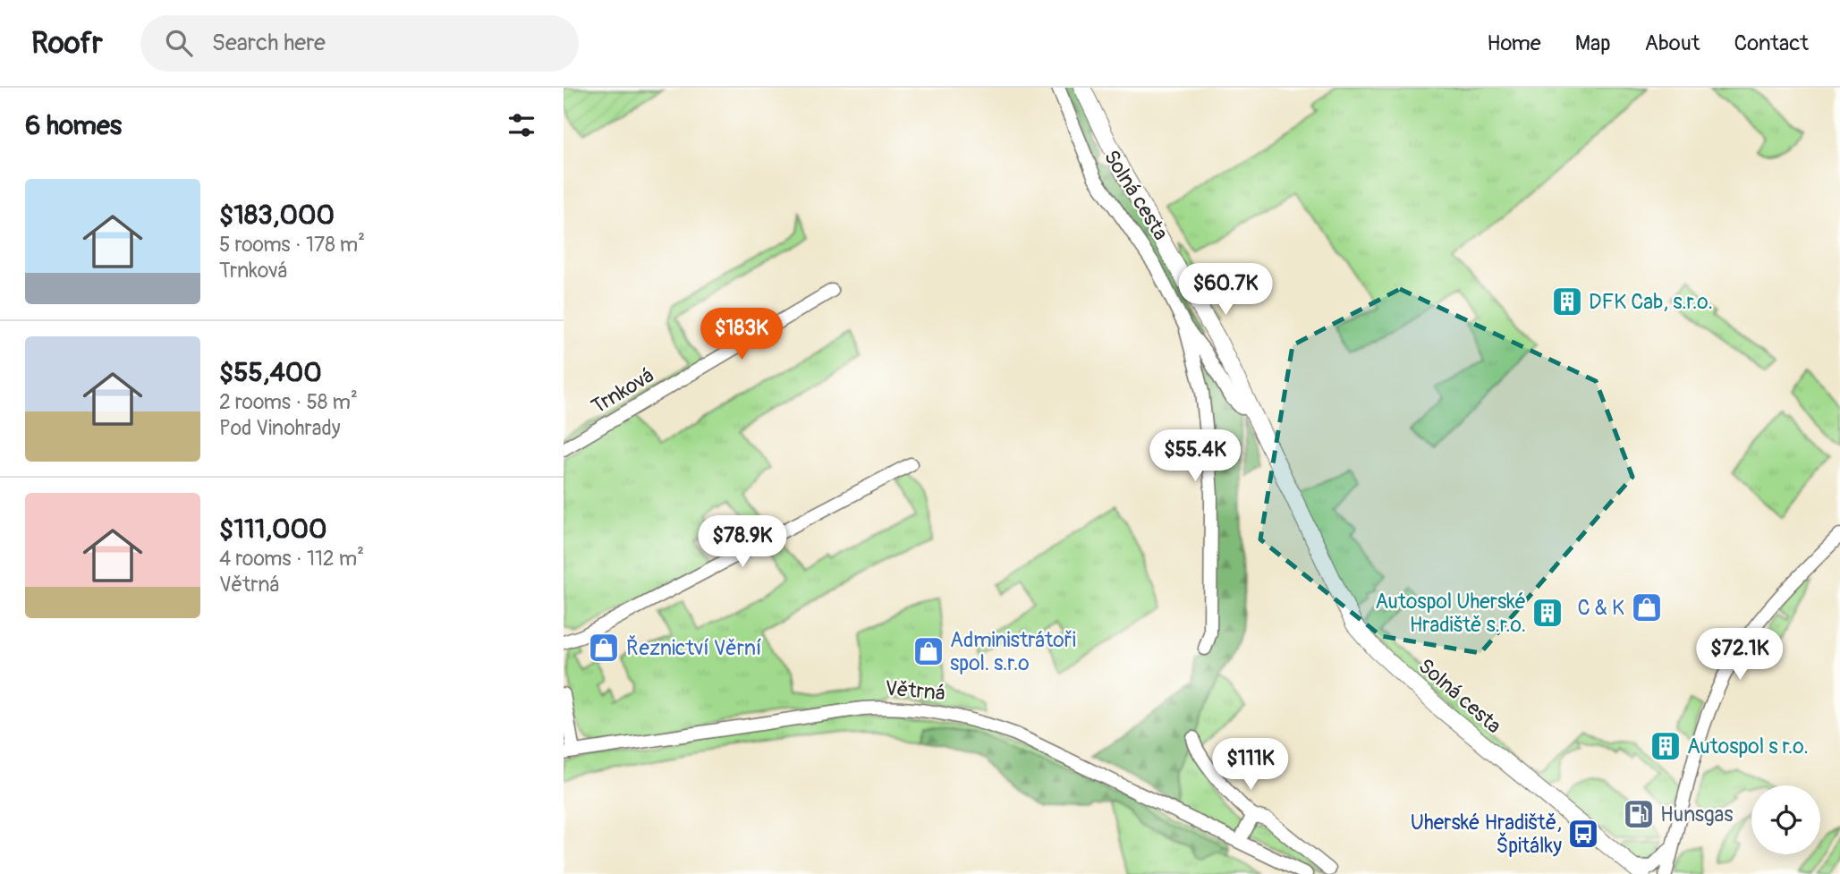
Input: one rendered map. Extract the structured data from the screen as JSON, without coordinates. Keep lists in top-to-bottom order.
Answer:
{
  "streets": {
    "street": ["Solná cesta", "Trnková", "Větrná"]
  },
  "places": {
    "building": ["DFK Cab, s.r.o.", "Autospol Uherské Hradiště s.r.o.", "Autospol s r.o."],
    "shop": ["C & K", "Řeznictví Věrní", "Administrátoři spol. s.r.o"],
    "fuel station": ["Hunsgas"],
    "bus stop": ["Uherské Hradiště, Špitálky"]
  },
  "page": {
    "header": "Roofr",
    "search": "Search here",
    "nav": [
      "Home",
      "Map",
      "About",
      "Contact"
    ],
    "heading": "6 homes",
    "list": [
      {
        "name": "$183,000",
        "note": "5 rooms · 178 m² · Trnková"
      },
      {
        "name": "$55,400",
        "note": "2 rooms · 58 m² · Pod Vinohrady"
      },
      {
        "name": "$111,000",
        "note": "4 rooms · 112 m² · Větrná"
      }
    ],
    "price": [
      "$60.7K",
      "$183K",
      "$55.4K",
      "$78.9K",
      "$72.1K",
      "$111K"
    ]
  }
}
